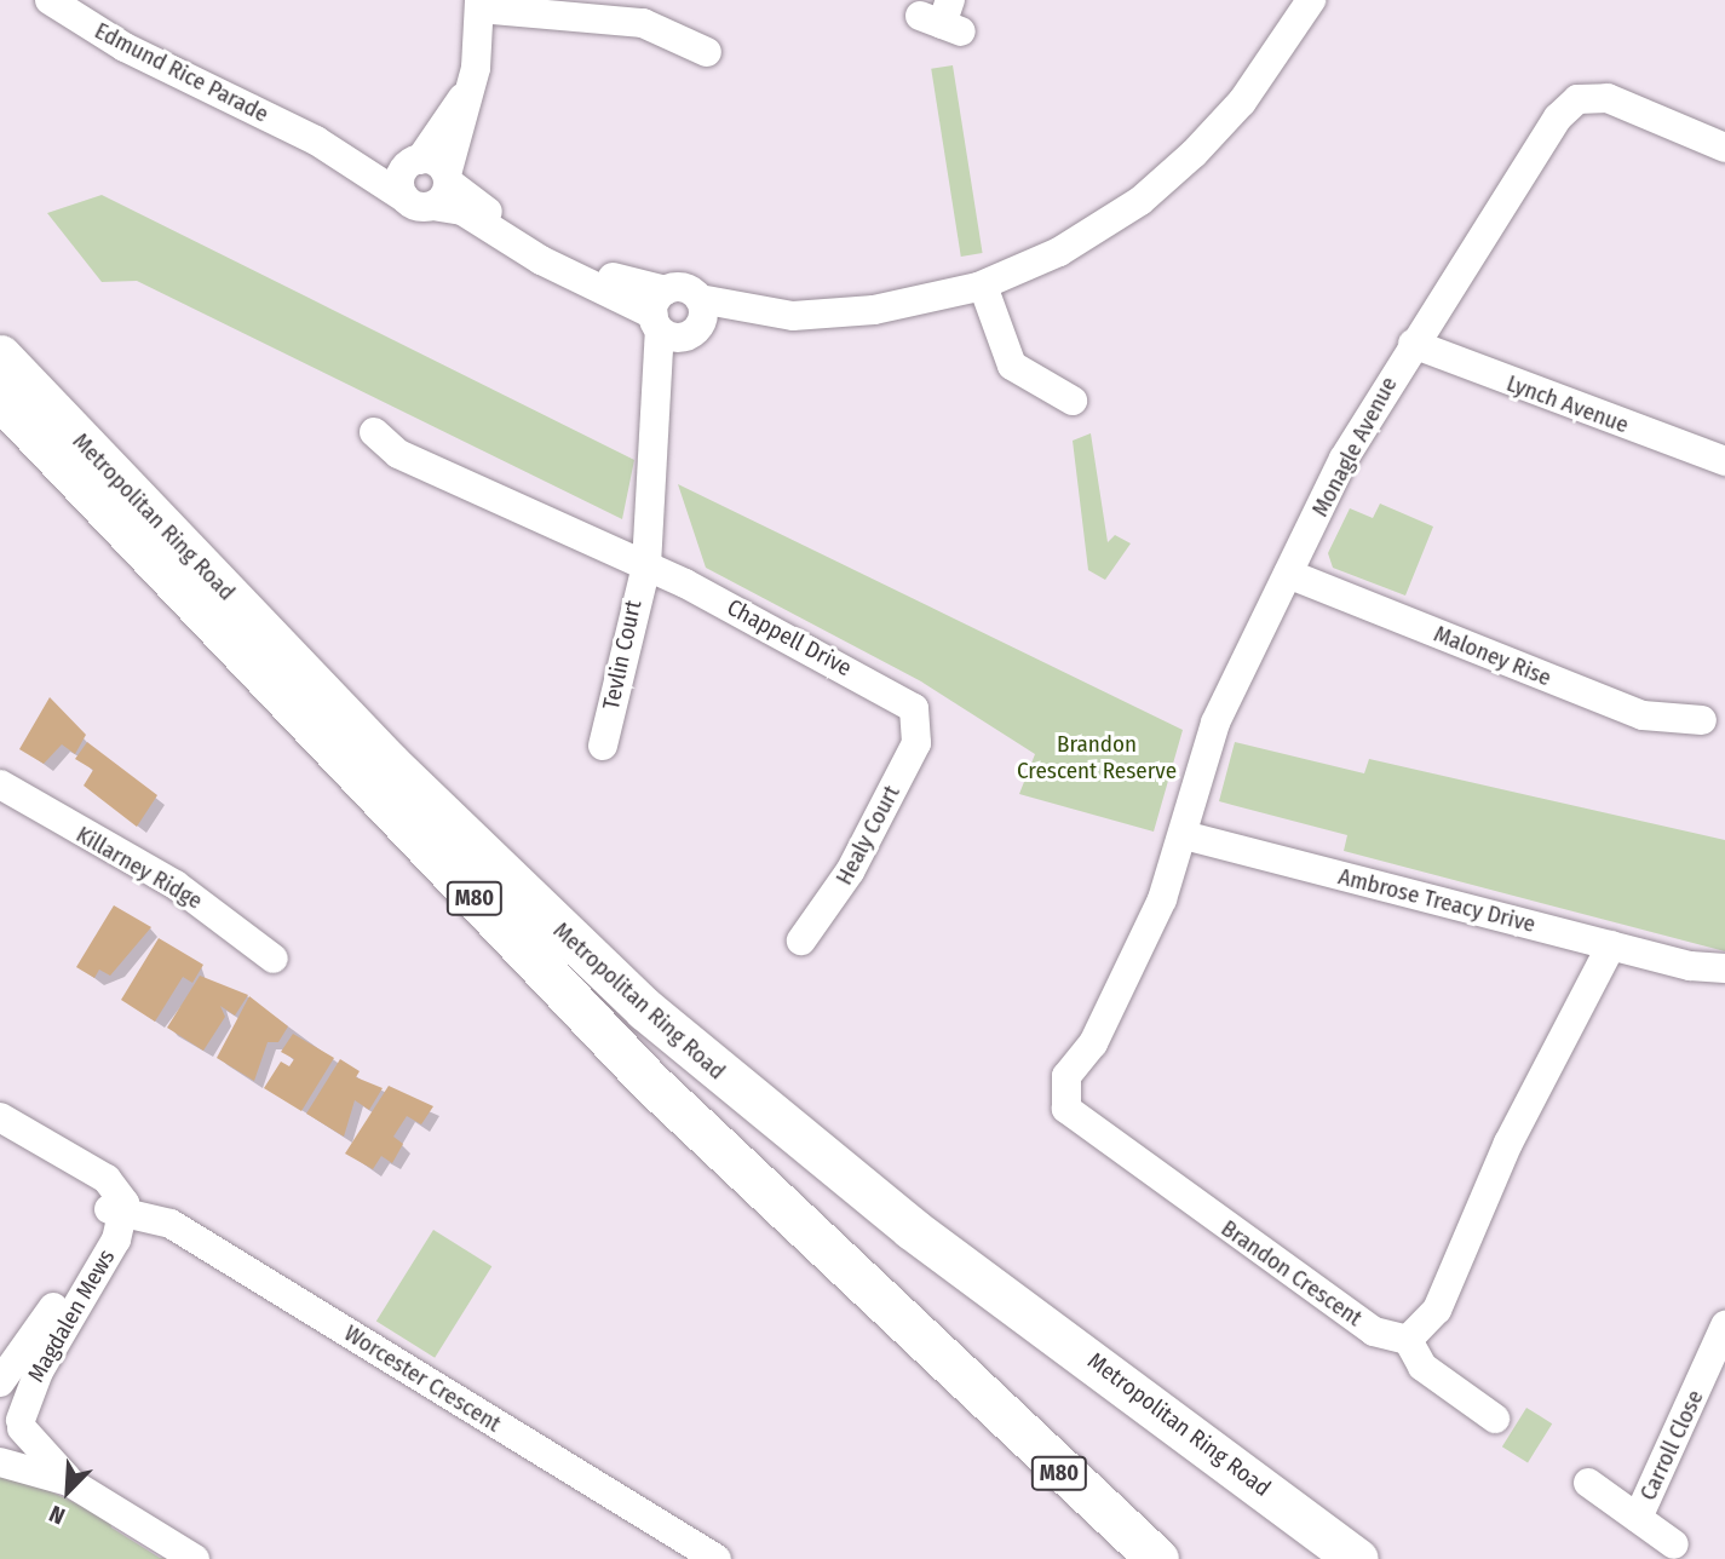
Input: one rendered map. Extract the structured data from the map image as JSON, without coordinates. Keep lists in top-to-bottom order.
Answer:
{
  "streets": {
    "highway": ["Metropolitan Ring Road", "M80"],
    "street": [
      "Edmund Rice Parade",
      "Lynch Avenue",
      "Monagle Avenue",
      "Chappell Drive",
      "Tevlin Court",
      "Maloney Rise",
      "Healy Court",
      "Killarney Ridge",
      "Ambrose Treacy Drive",
      "Brandon Crescent",
      "Magdalen Mews",
      "Worcester Crescent",
      "Carroll Close"
    ]
  },
  "crossings": [
    ["Lynch Avenue", "Monagle Avenue"],
    ["Monagle Avenue", "Maloney Rise"],
    ["Monagle Avenue", "Ambrose Treacy Drive"],
    ["Monagle Avenue", "Brandon Crescent"],
    ["Chappell Drive", "Tevlin Court"],
    ["Chappell Drive", "Healy Court"],
    ["Ambrose Treacy Drive", "Brandon Crescent"],
    ["Magdalen Mews", "Worcester Crescent"]
  ],
  "parks": ["Brandon Crescent Reserve"],
  "north": "bottom left"
}
